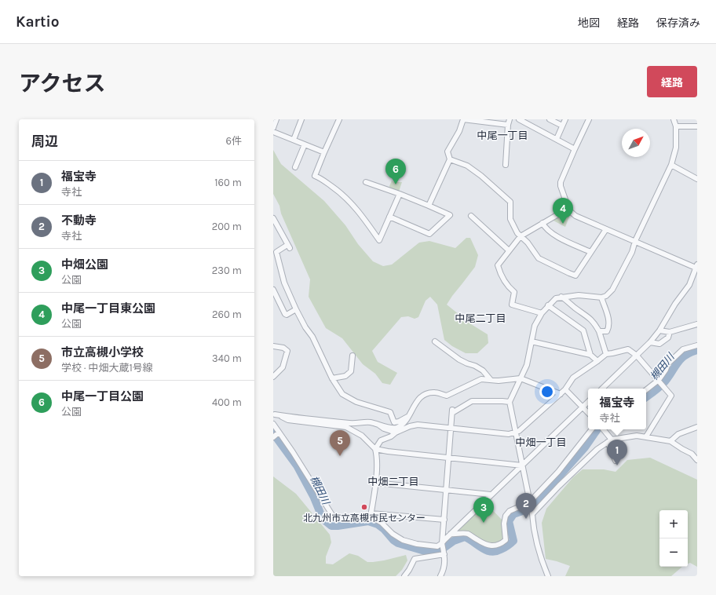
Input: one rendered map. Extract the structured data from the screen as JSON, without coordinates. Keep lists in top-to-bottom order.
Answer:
{
  "districts": [
    "中尾一丁目",
    "中尾二丁目",
    "中畑一丁目",
    "中畑二丁目"
  ],
  "water": ["槻田川"],
  "places": ["北九州市立高槻市民センター"],
  "north": "top right",
  "page": {
    "header": "Kartio",
    "nav": ["地図", "経路", "保存済み"],
    "title": "アクセス",
    "buttons": "経路",
    "heading": ["周辺", "6件"],
    "pins": [
      "6",
      "4",
      "5",
      "1",
      "2",
      "3"
    ],
    "list": [
      {
        "mark": "1",
        "name": "福宝寺",
        "note": "寺社",
        "value": "160 m"
      },
      {
        "mark": "2",
        "name": "不動寺",
        "note": "寺社",
        "value": "200 m"
      },
      {
        "mark": "3",
        "name": "中畑公園",
        "note": "公園",
        "value": "230 m"
      },
      {
        "mark": "4",
        "name": "中尾一丁目東公園",
        "note": "公園",
        "value": "260 m"
      },
      {
        "mark": "5",
        "name": "市立高槻小学校",
        "note": "学校 · 中畑大蔵1号線",
        "value": "340 m"
      },
      {
        "mark": "6",
        "name": "中尾一丁目公園",
        "note": "公園",
        "value": "400 m"
      }
    ],
    "popup": ["福宝寺", "寺社"],
    "map_buttons": ["+", "−"]
  }
}
